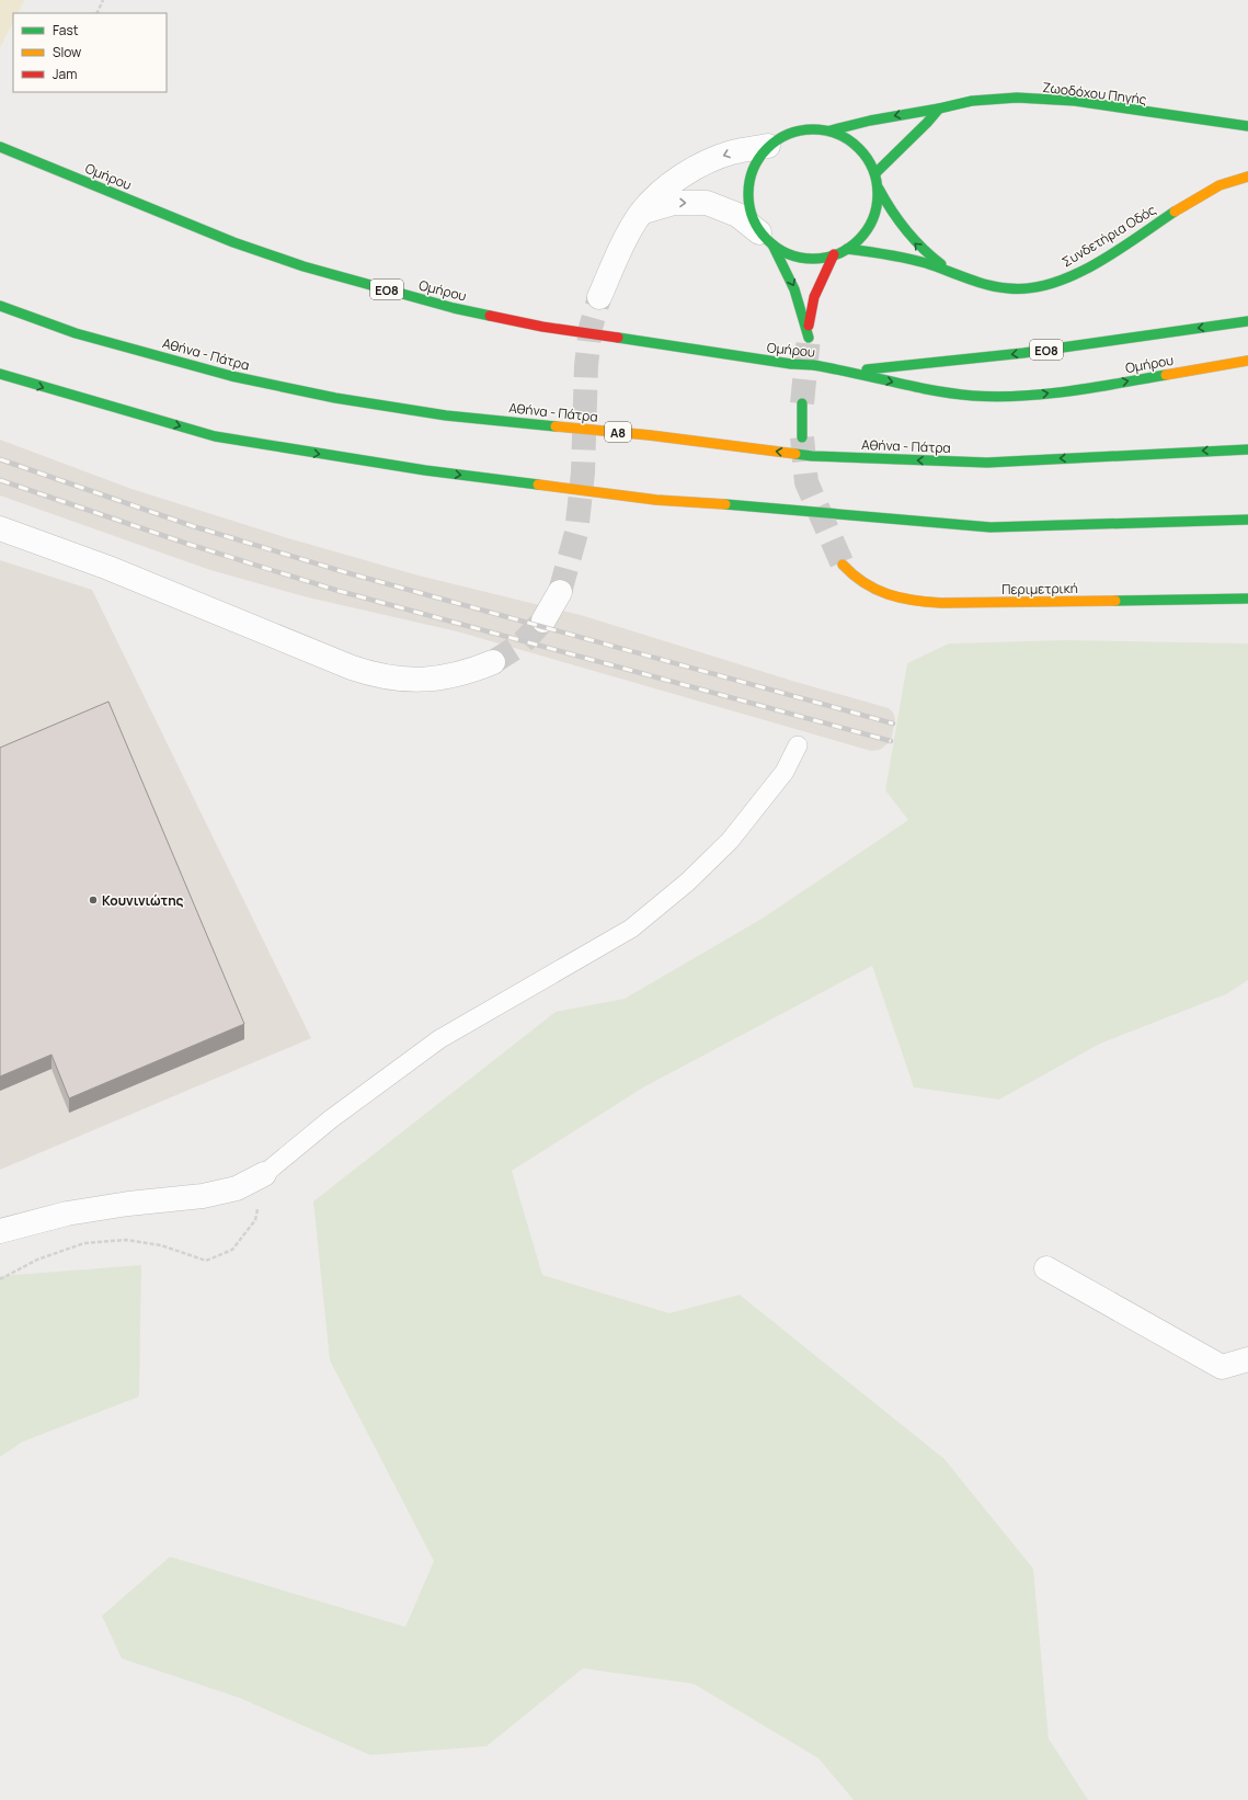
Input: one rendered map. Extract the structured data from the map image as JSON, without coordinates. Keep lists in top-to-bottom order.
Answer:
{
  "streets": {
    "main road": [
      "Ζωοδόχου Πηγής",
      "Ομήρου",
      "Συνδετήρια Οδός",
      "ΕΟ8",
      "Αθήνα - Πάτρα",
      "Α8",
      "Περιμετρική"
    ]
  },
  "crossings": [
    ["Ζωοδόχου Πηγής", "Συνδετήρια Οδός"]
  ],
  "places": ["Κουνινιώτης"],
  "legend": ["Fast", "Slow", "Jam"]
}
